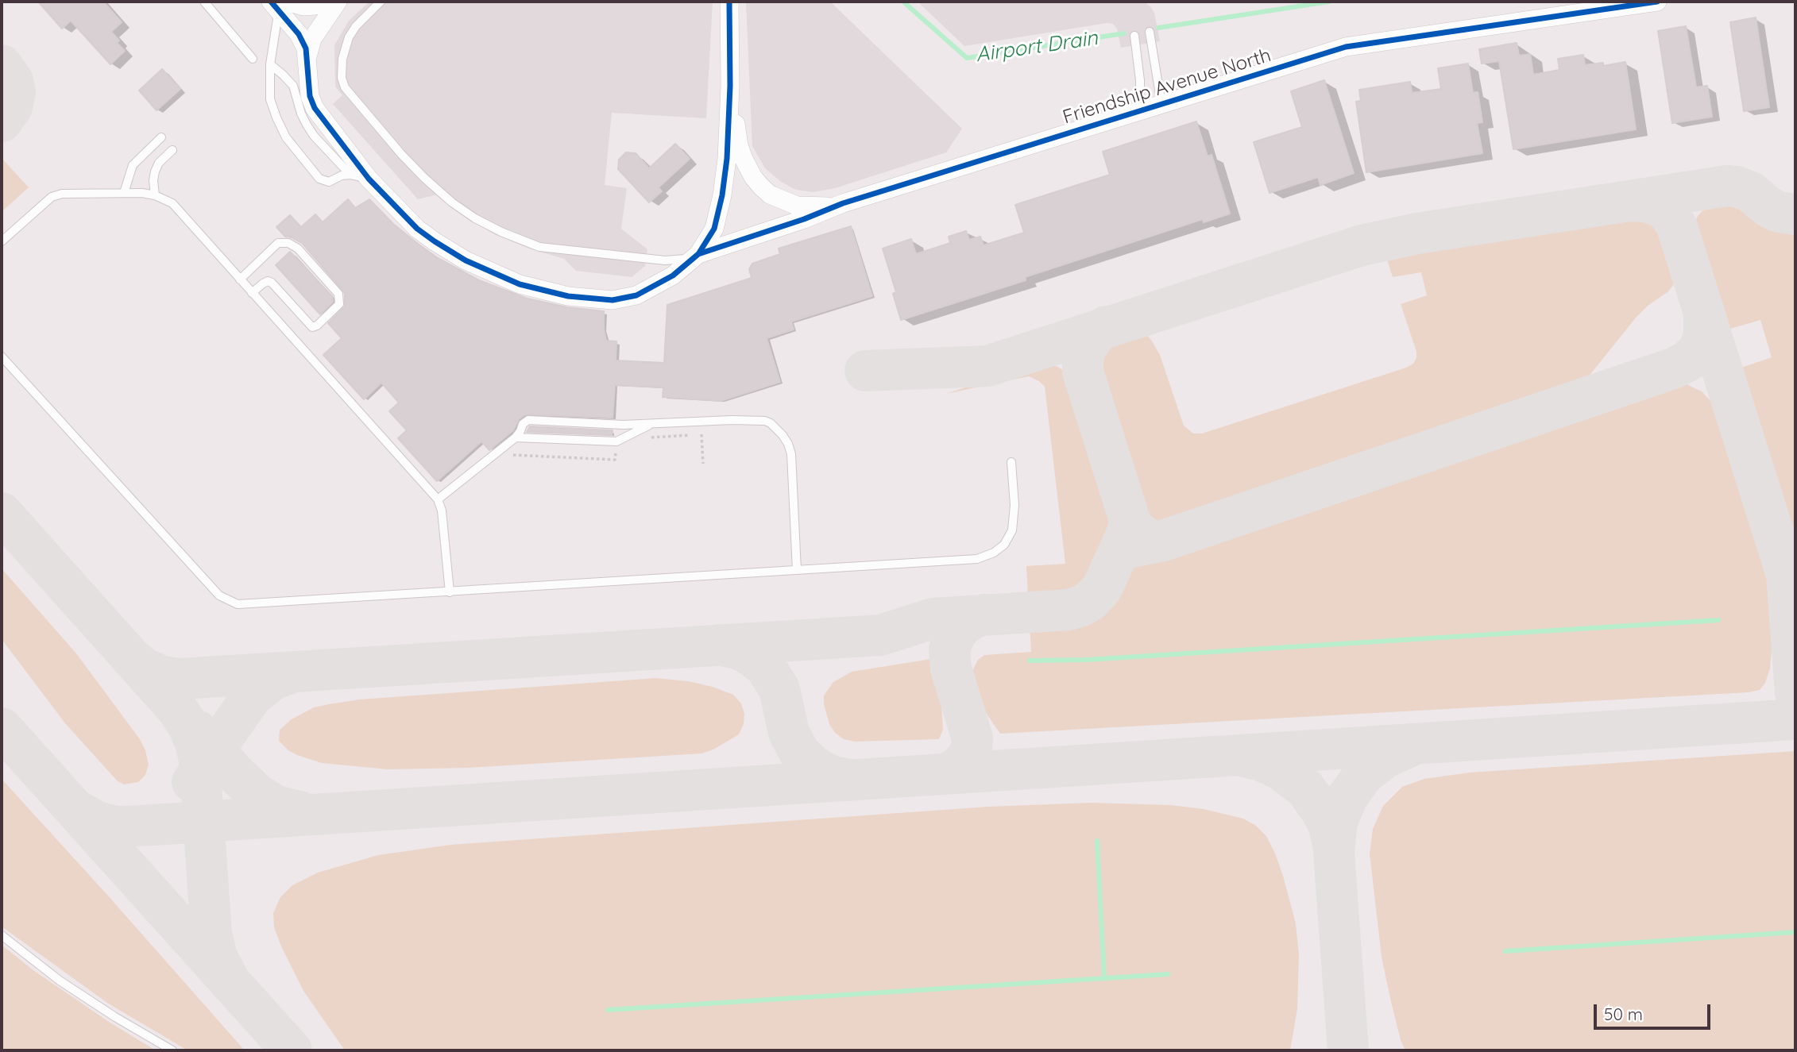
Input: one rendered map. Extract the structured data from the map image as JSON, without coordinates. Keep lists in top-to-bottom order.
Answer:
{
  "streets": {
    "street": ["Friendship Avenue North"]
  },
  "water": ["Airport Drain"],
  "scale_bar": "50 m"
}
